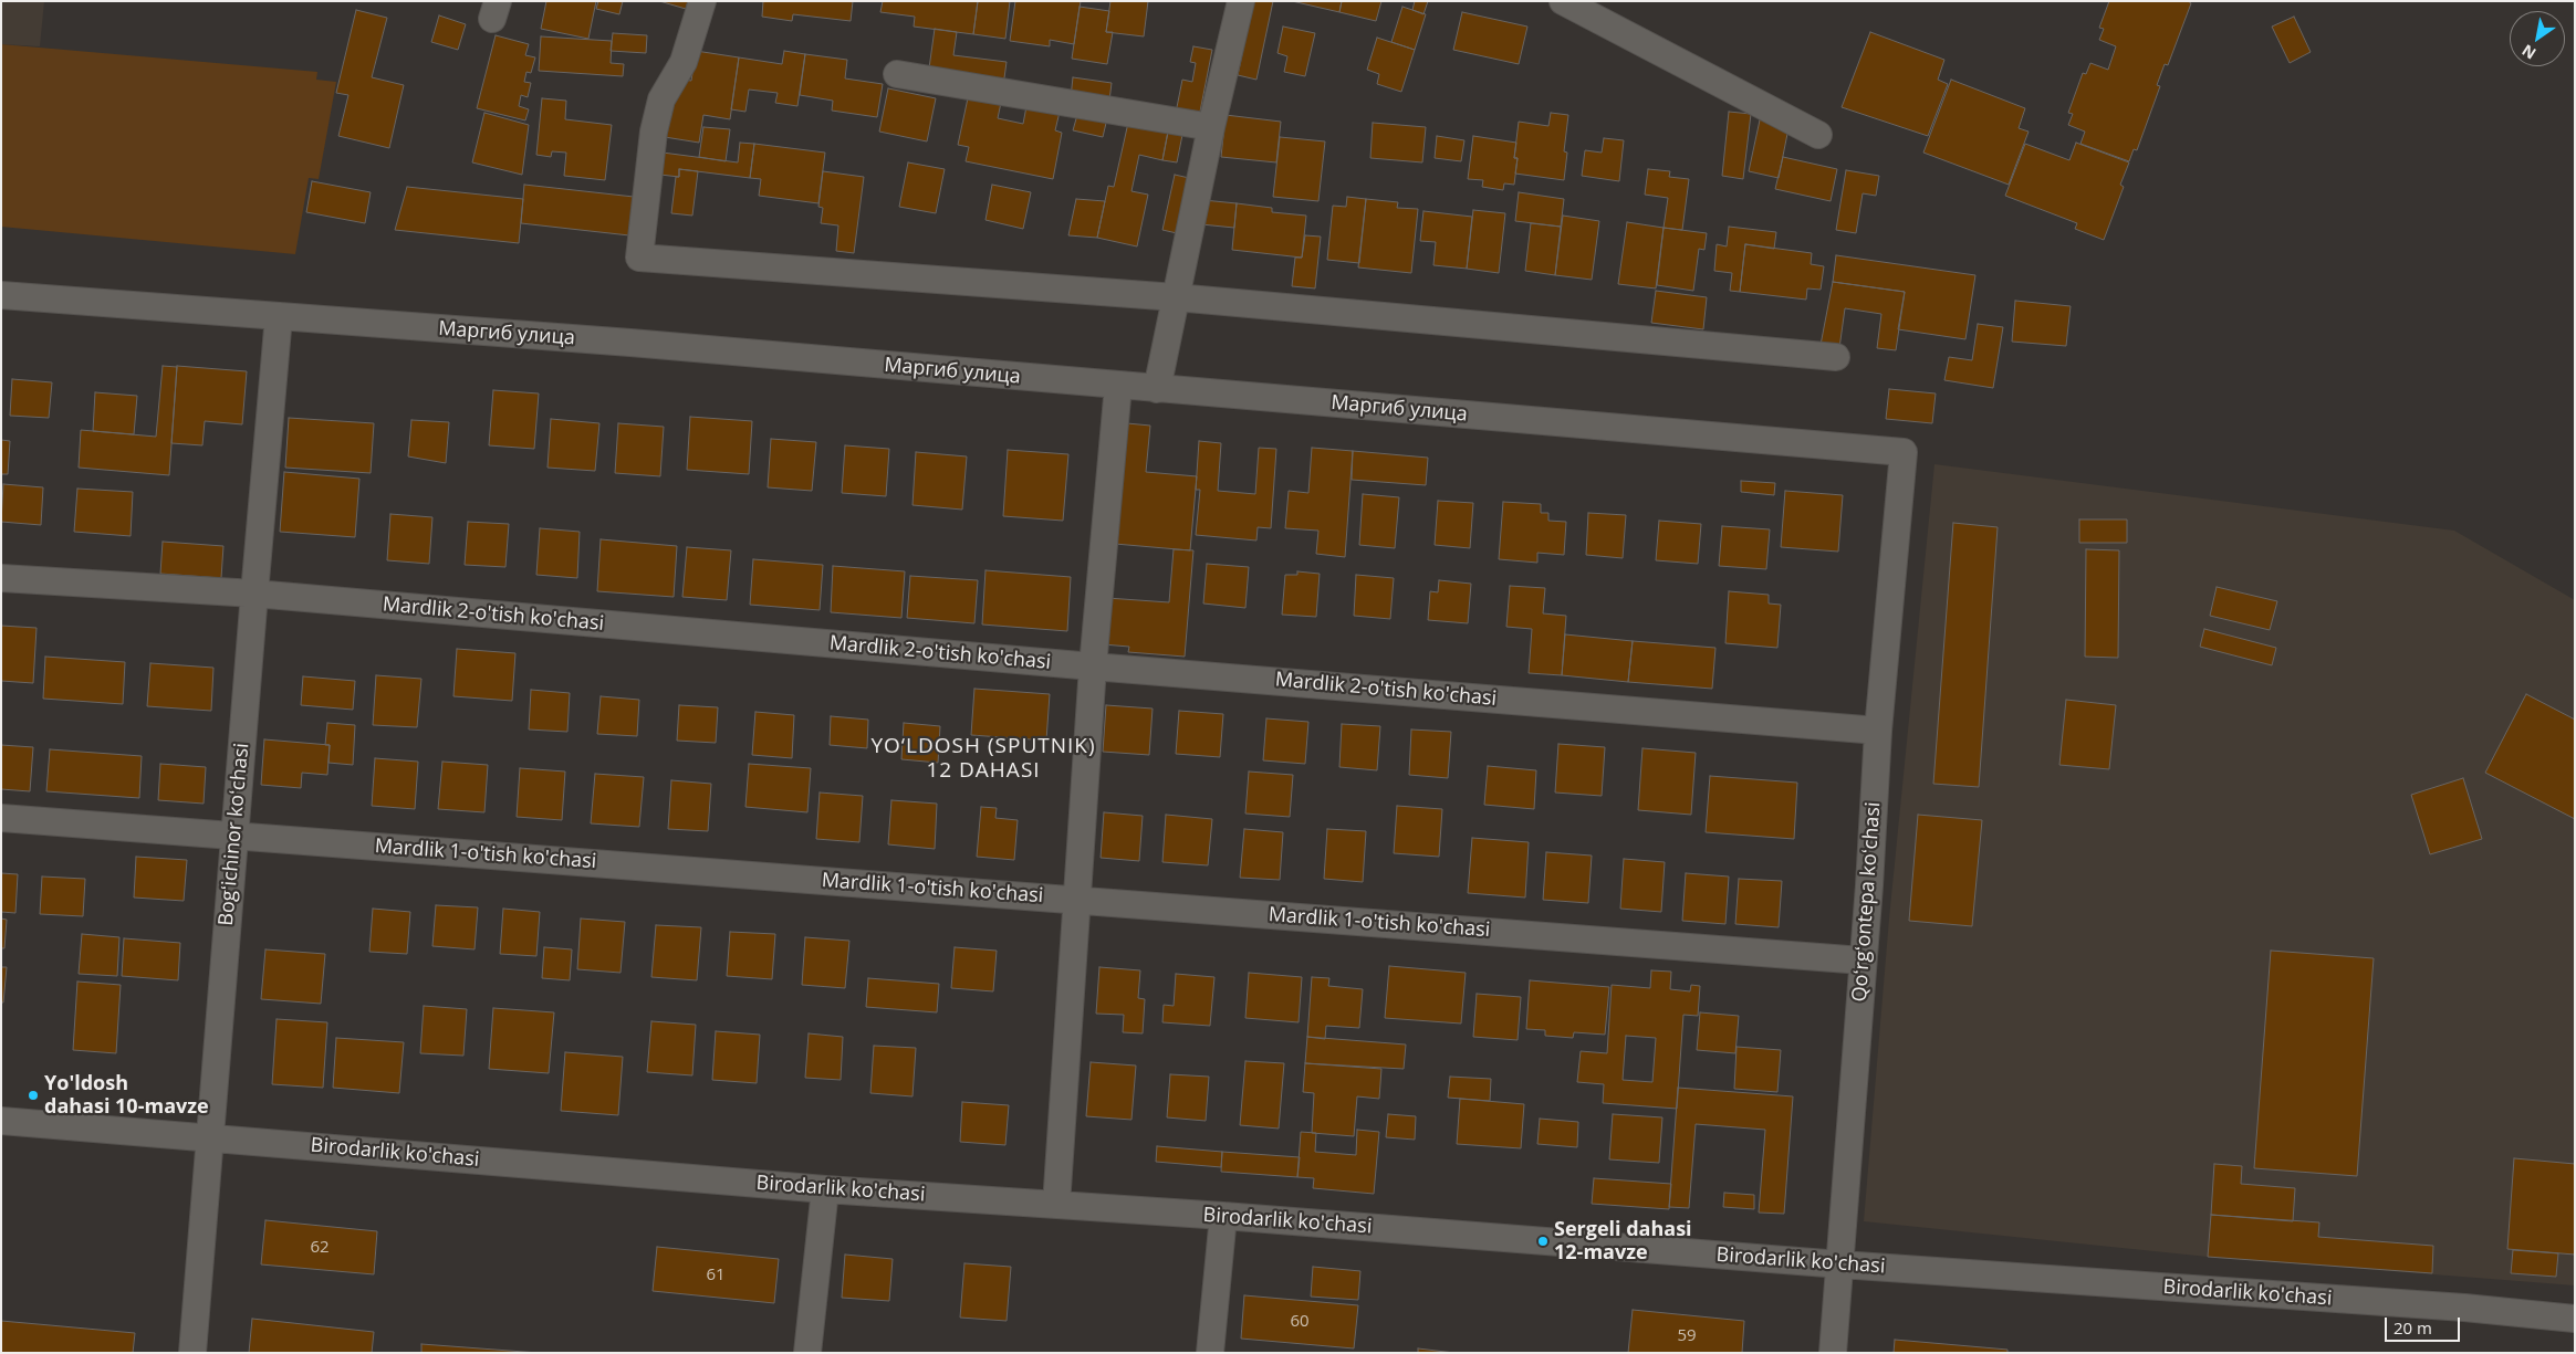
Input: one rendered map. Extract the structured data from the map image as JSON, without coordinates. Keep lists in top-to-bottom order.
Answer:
{
  "streets": {
    "street": [
      "Маргиб улица",
      "Mardlik 2-o'tish ko'chasi",
      "Bogʻichinor koʻchasi",
      "Mardlik 1-o'tish ko'chasi",
      "Qoʻrgʻontepa koʻchasi",
      "Birodarlik ko'chasi"
    ]
  },
  "crossings": [
    ["Маргиб улица", "Bogʻichinor koʻchasi"],
    ["Маргиб улица", "Qoʻrgʻontepa koʻchasi"],
    ["Mardlik 2-o'tish ko'chasi", "Bogʻichinor koʻchasi"],
    ["Mardlik 2-o'tish ko'chasi", "Qoʻrgʻontepa koʻchasi"],
    ["Bogʻichinor koʻchasi", "Mardlik 1-o'tish ko'chasi"],
    ["Bogʻichinor koʻchasi", "Birodarlik ko'chasi"],
    ["Mardlik 1-o'tish ko'chasi", "Qoʻrgʻontepa koʻchasi"],
    ["Qoʻrgʻontepa koʻchasi", "Birodarlik ko'chasi"]
  ],
  "districts": ["YO‘LDOSH (SPUTNIK) 12 DAHASI"],
  "places": ["Yo'ldosh dahasi 10-mavze", "Sergeli dahasi 12-mavze"],
  "house_numbers": [
    "62",
    "61",
    "60",
    "59"
  ],
  "scale_bar": "20 m",
  "north": "bottom left"
}
